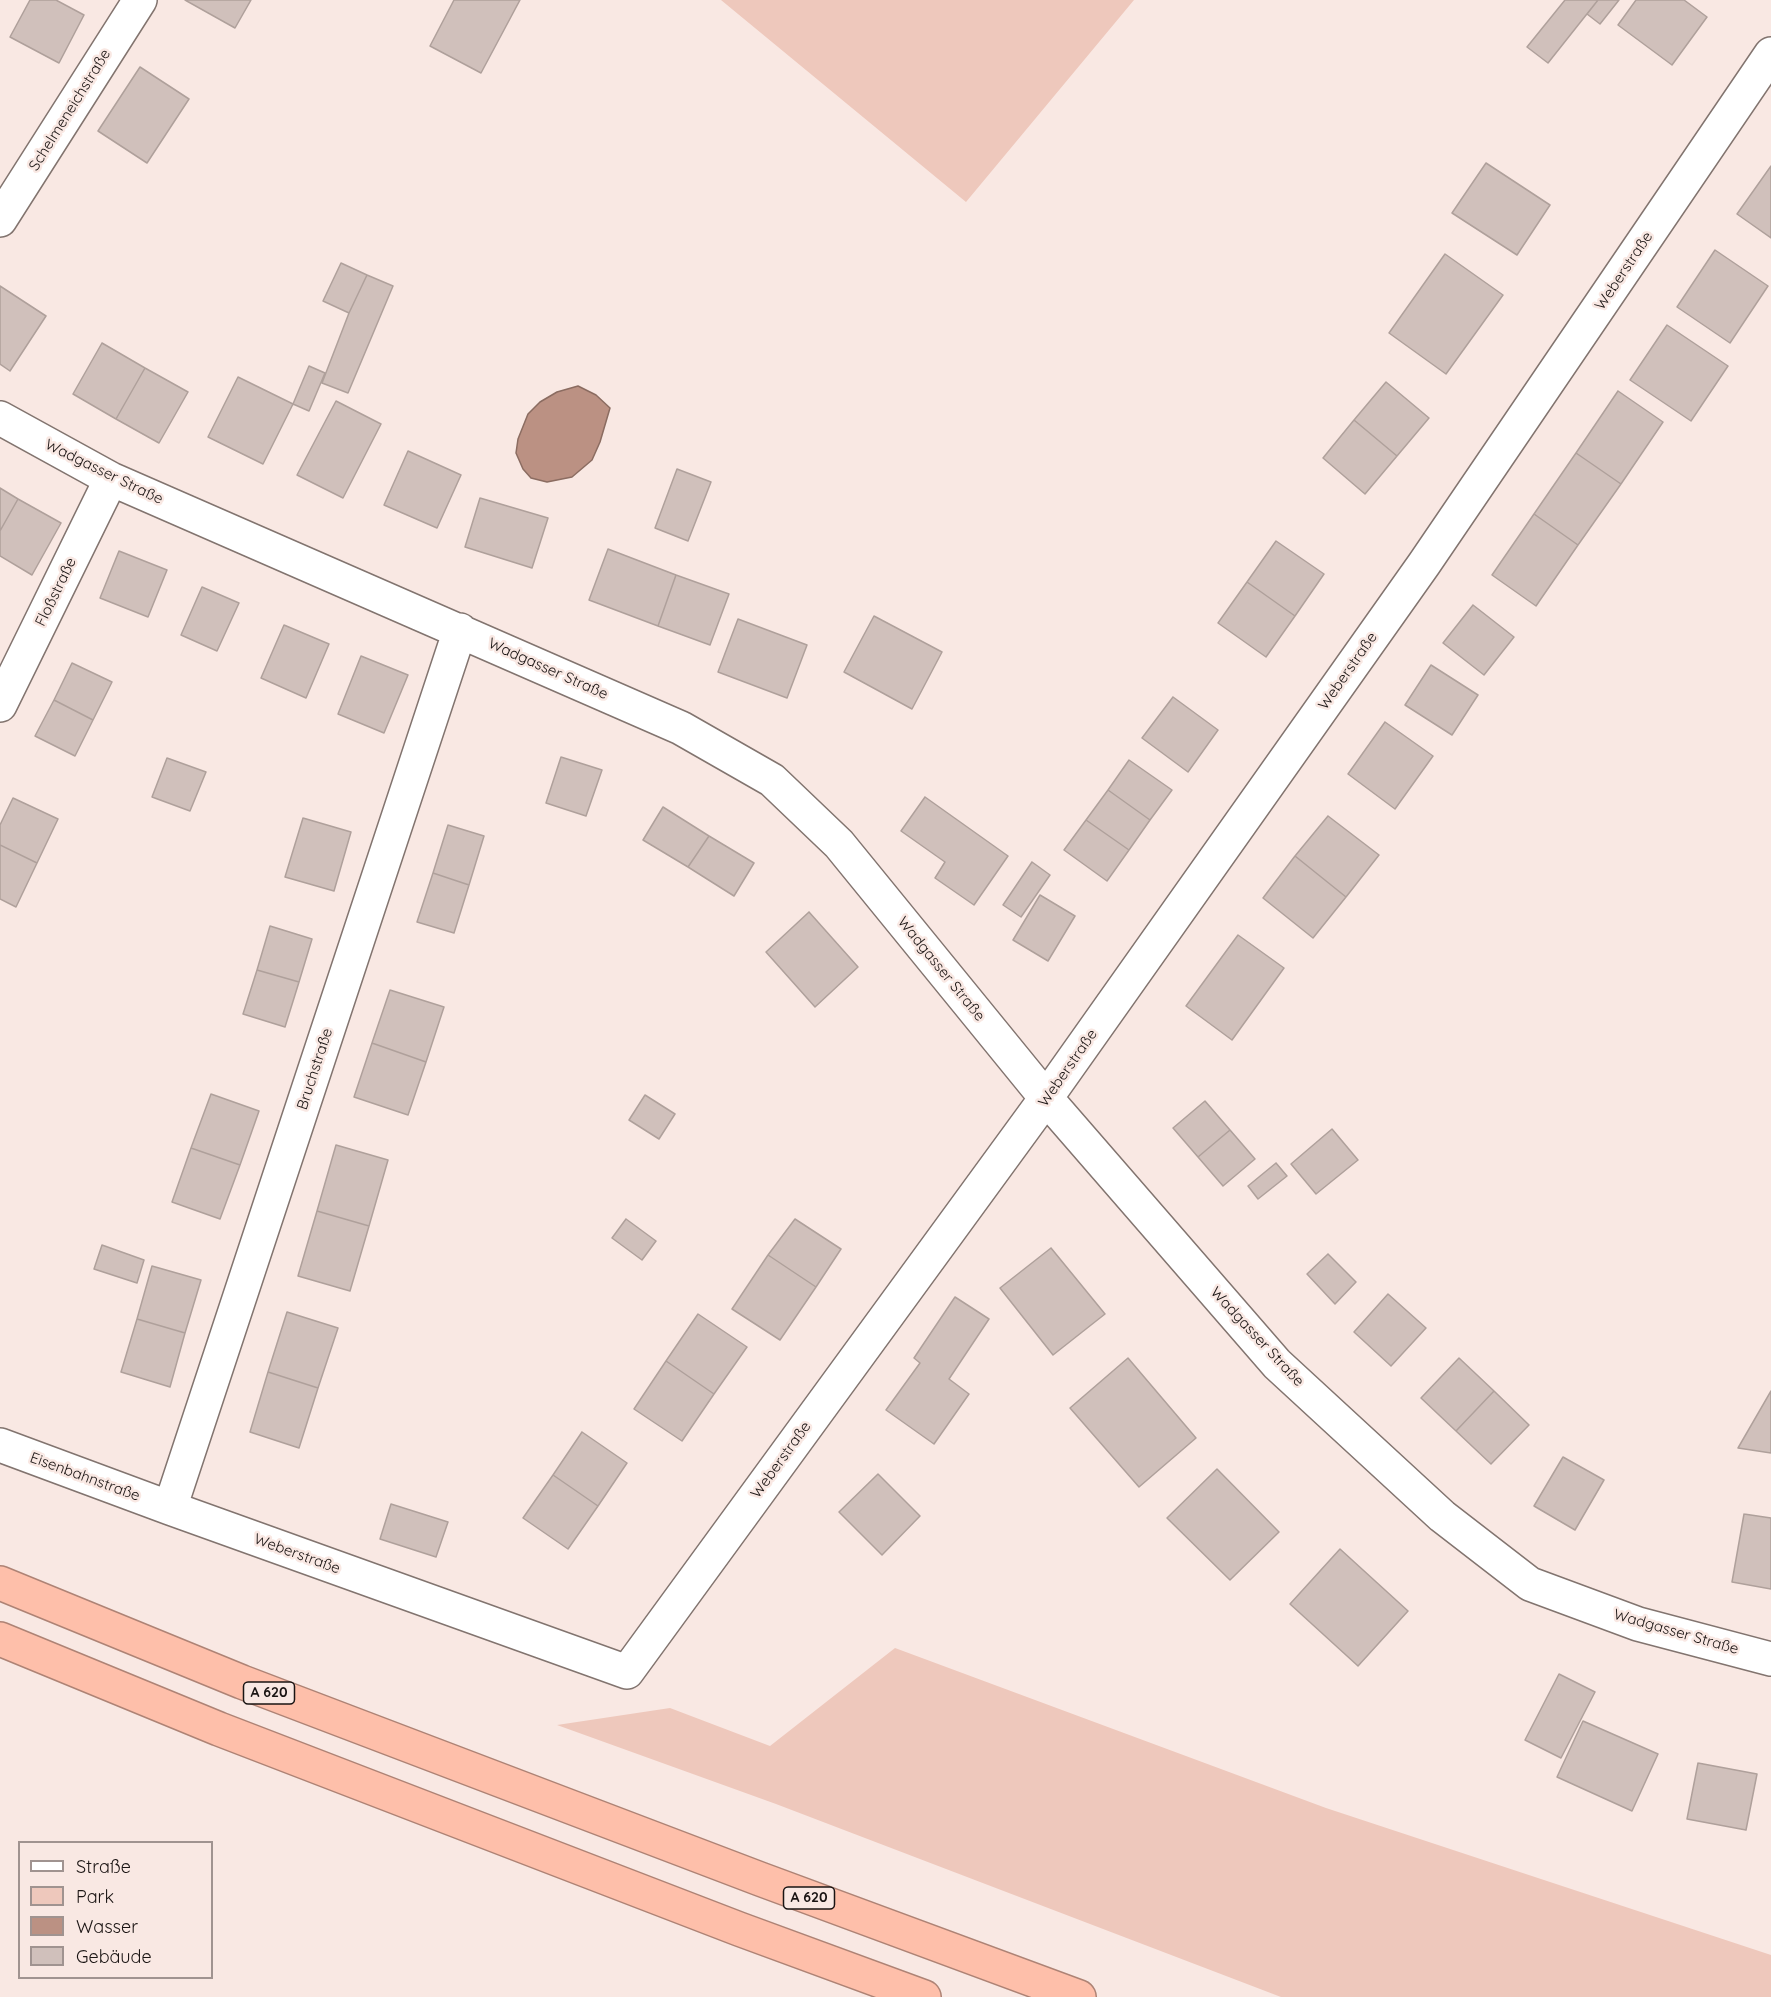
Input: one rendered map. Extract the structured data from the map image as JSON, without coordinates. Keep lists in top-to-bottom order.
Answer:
{
  "streets": {
    "highway": ["A 620"],
    "street": [
      "Schelmeneichstraße",
      "Weberstraße",
      "Wadgasser Straße",
      "Floßstraße",
      "Bruchstraße",
      "Eisenbahnstraße"
    ]
  },
  "crossings": [
    ["Weberstraße", "Wadgasser Straße"],
    ["Weberstraße", "Bruchstraße"],
    ["Weberstraße", "Eisenbahnstraße"],
    ["Wadgasser Straße", "Floßstraße"],
    ["Wadgasser Straße", "Bruchstraße"],
    ["Bruchstraße", "Eisenbahnstraße"]
  ],
  "legend": [
    "Straße",
    "Park",
    "Wasser",
    "Gebäude"
  ]
}
